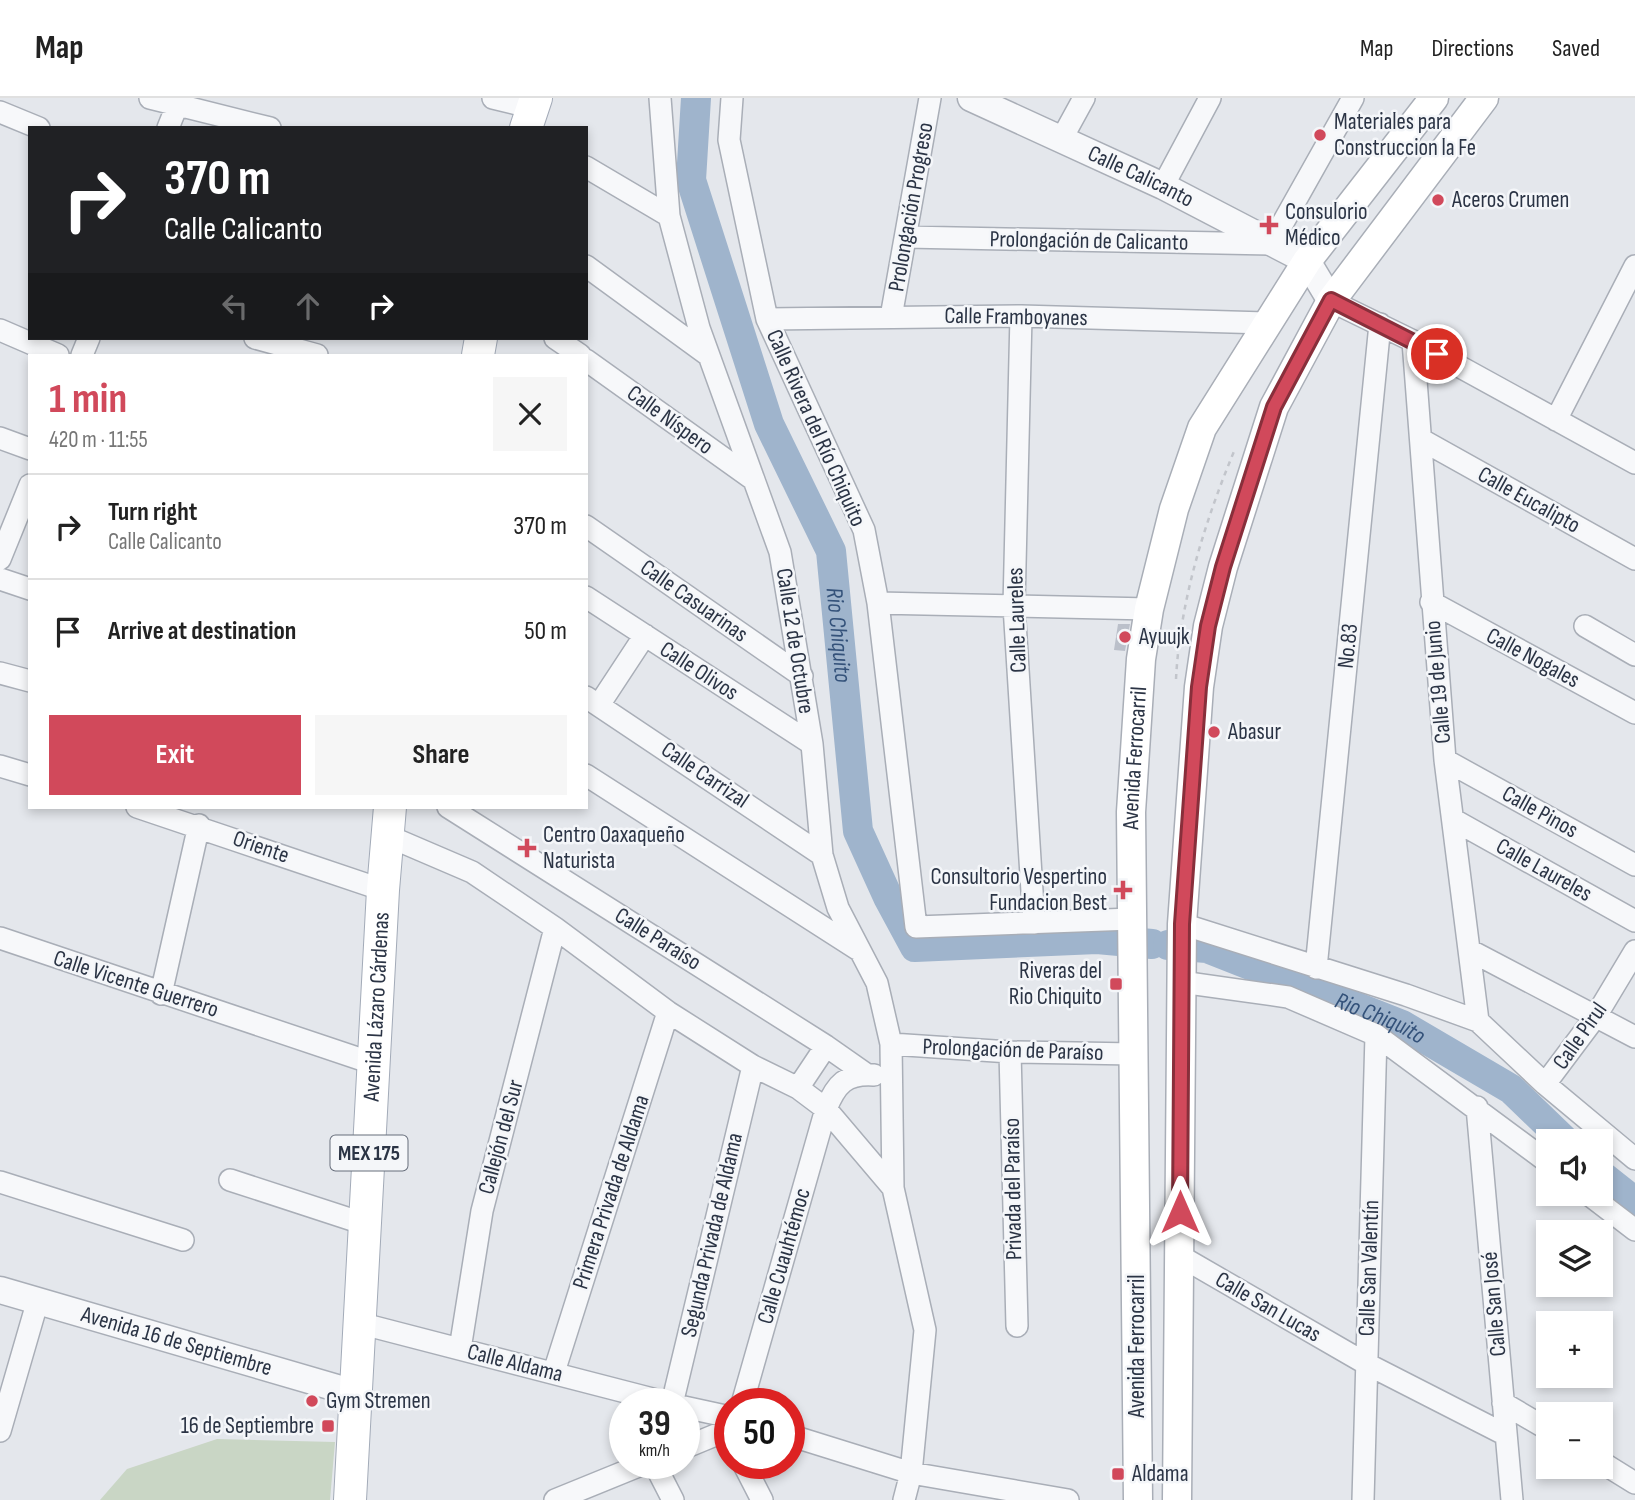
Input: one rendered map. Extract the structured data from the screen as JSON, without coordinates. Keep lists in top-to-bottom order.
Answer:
{
  "streets": {
    "main road": ["Avenida Ferrocarril", "Avenida Lázaro Cárdenas", "MEX 175"],
    "street": [
      "Calle Calicanto",
      "Prolongación Progreso",
      "Prolongación de Calicanto",
      "Calle Framboyanes",
      "Calle Níspero",
      "Calle Rivera del Río Chiquito",
      "Calle Eucalipto",
      "Calle Casuarinas",
      "Calle Laureles",
      "Calle 12 de Octubre",
      "No.83",
      "Calle Nogales",
      "Calle Olivos",
      "Calle 19 de Junio",
      "Calle Carrizal",
      "Calle Pinos",
      "Oriente",
      "Calle Paraíso",
      "Calle Vicente Guerrero",
      "Calle Pirul",
      "Prolongación de Paraíso",
      "Callejón del Sur",
      "Privada del Paraíso",
      "Primera Privada de Aldama",
      "Segunda Privada de Aldama",
      "Calle Cuauhtémoc",
      "Calle San Valentín",
      "Calle San José",
      "Calle San Lucas",
      "Avenida 16 de Septiembre",
      "Calle Aldama"
    ]
  },
  "crossings": [
    ["Calle Calicanto", "Prolongación de Calicanto"],
    ["Calle Calicanto", "Avenida Ferrocarril"],
    ["Prolongación Progreso", "Prolongación de Calicanto"],
    ["Prolongación Progreso", "Calle Framboyanes"],
    ["Calle Framboyanes", "Calle Rivera del Río Chiquito"],
    ["Calle Framboyanes", "Calle Laureles"],
    ["Calle Framboyanes", "Avenida Ferrocarril"],
    ["Calle Níspero", "Calle 12 de Octubre"],
    ["Calle Rivera del Río Chiquito", "Calle Laureles"],
    ["Calle Eucalipto", "Calle 19 de Junio"],
    ["Calle Casuarinas", "Calle 12 de Octubre"],
    ["Calle Laureles", "Calle 19 de Junio"],
    ["Calle 12 de Octubre", "Calle Olivos"],
    ["Calle 12 de Octubre", "Calle Carrizal"],
    ["Calle 12 de Octubre", "Avenida Lázaro Cárdenas"],
    ["Calle 12 de Octubre", "Prolongación de Paraíso"],
    ["Calle 12 de Octubre", "Callejón del Sur"],
    ["Calle 12 de Octubre", "Primera Privada de Aldama"],
    ["Calle 12 de Octubre", "Segunda Privada de Aldama"],
    ["Calle 12 de Octubre", "Calle Cuauhtémoc"],
    ["Calle Nogales", "Calle 19 de Junio"],
    ["Calle 19 de Junio", "Calle Pinos"],
    ["Avenida Ferrocarril", "Prolongación de Paraíso"],
    ["Avenida Ferrocarril", "Calle San Lucas"],
    ["Oriente", "Avenida Lázaro Cárdenas"],
    ["Calle Paraíso", "Calle Cuauhtémoc"],
    ["Calle Vicente Guerrero", "Avenida Lázaro Cárdenas"],
    ["Avenida Lázaro Cárdenas", "Avenida 16 de Septiembre"],
    ["Avenida Lázaro Cárdenas", "Calle Aldama"],
    ["Prolongación de Paraíso", "Privada del Paraíso"],
    ["Callejón del Sur", "Calle Aldama"],
    ["Primera Privada de Aldama", "Calle Aldama"],
    ["Calle San Valentín", "Calle San Lucas"],
    ["Calle San José", "Calle San Lucas"]
  ],
  "water": ["Rio Chiquito"],
  "places": {
    "other": [
      "Materiales para Construccion la Fe",
      "Aceros Crumen",
      "Ayuujk",
      "Abasur",
      "Gym Stremen"
    ],
    "health": ["Consulorio Médico", "Centro Oaxaqueño Naturista", "Consultorio Vespertino Fundacion Best"],
    "transit": ["Riveras del Rio Chiquito", "16 de Septiembre", "Aldama"]
  },
  "page": {
    "header": "Map",
    "nav": ["Map", "Directions", "Saved"],
    "turn": ["370 m", "Calle Calicanto"],
    "heading": ["1 min", "420 m · 11:55"],
    "list": [
      {
        "name": "Turn right",
        "note": "Calle Calicanto",
        "value": "370 m"
      },
      {
        "name": "Arrive at destination",
        "value": "50 m"
      }
    ],
    "buttons": ["Exit", "Share"],
    "map_buttons": ["+", "−"],
    "speed": "39 km/h",
    "limit": "50"
  }
}
